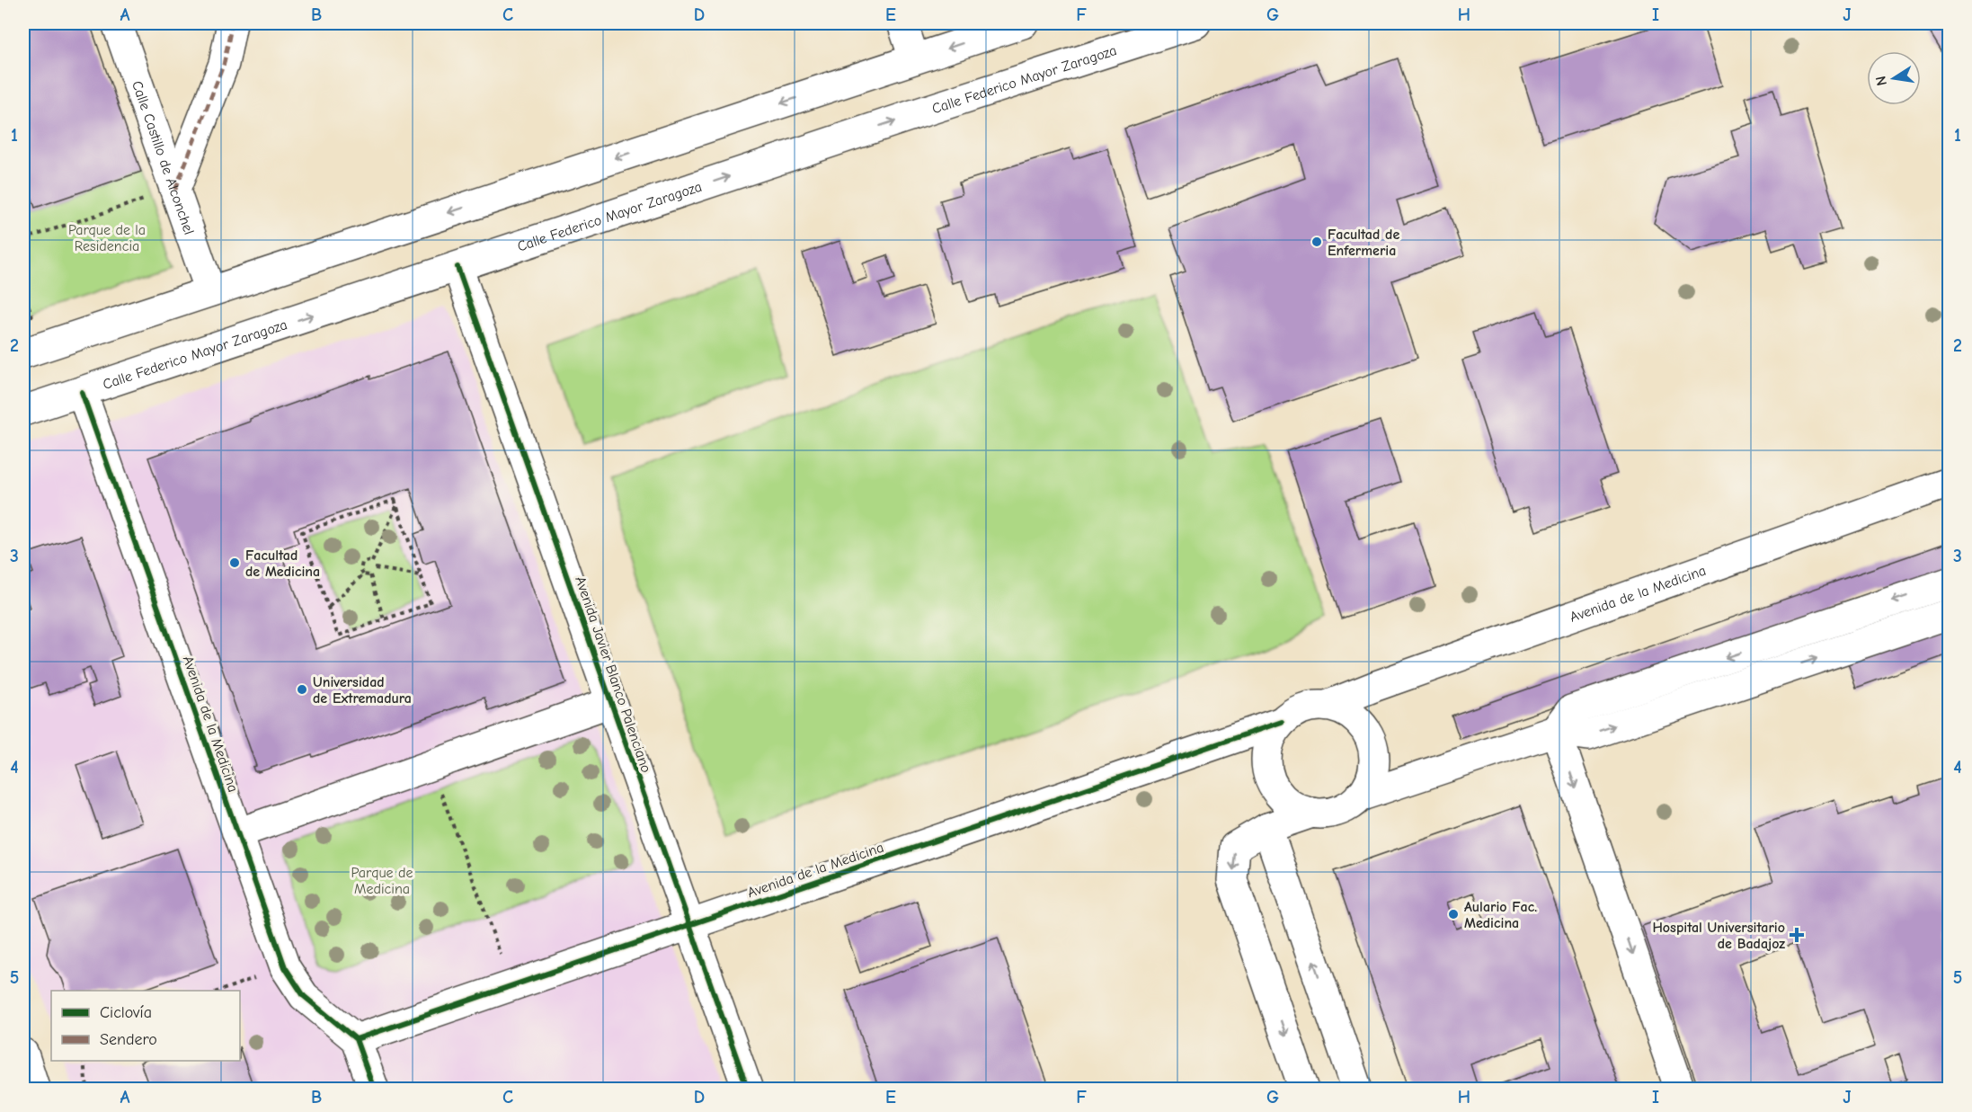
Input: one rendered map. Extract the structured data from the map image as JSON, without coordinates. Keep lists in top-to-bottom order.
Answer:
{
  "streets": {
    "street": [
      "Calle Federico Mayor Zaragoza",
      "Calle Castillo de Alconchel",
      "Avenida de la Medicina",
      "Avenida Javier Blanco Palenciano"
    ]
  },
  "crossings": [
    ["Calle Federico Mayor Zaragoza", "Avenida de la Medicina"],
    ["Calle Federico Mayor Zaragoza", "Avenida Javier Blanco Palenciano"],
    ["Avenida de la Medicina", "Avenida Javier Blanco Palenciano"]
  ],
  "parks": ["Parque de la Residencia", "Parque de Medicina"],
  "places": {
    "other": [
      "Facultad de Enfermeria",
      "Facultad de Medicina",
      "Universidad de Extremadura",
      "Aulario Fac. Medicina"
    ],
    "health": ["Hospital Universitario de Badajoz"]
  },
  "legend": ["Ciclovía", "Sendero"],
  "north": "left",
  "grid": {
    "columns": [
      "A",
      "B",
      "C",
      "D",
      "E",
      "F",
      "G",
      "H",
      "I",
      "J"
    ],
    "rows": [
      "1",
      "2",
      "3",
      "4",
      "5"
    ]
  }
}
